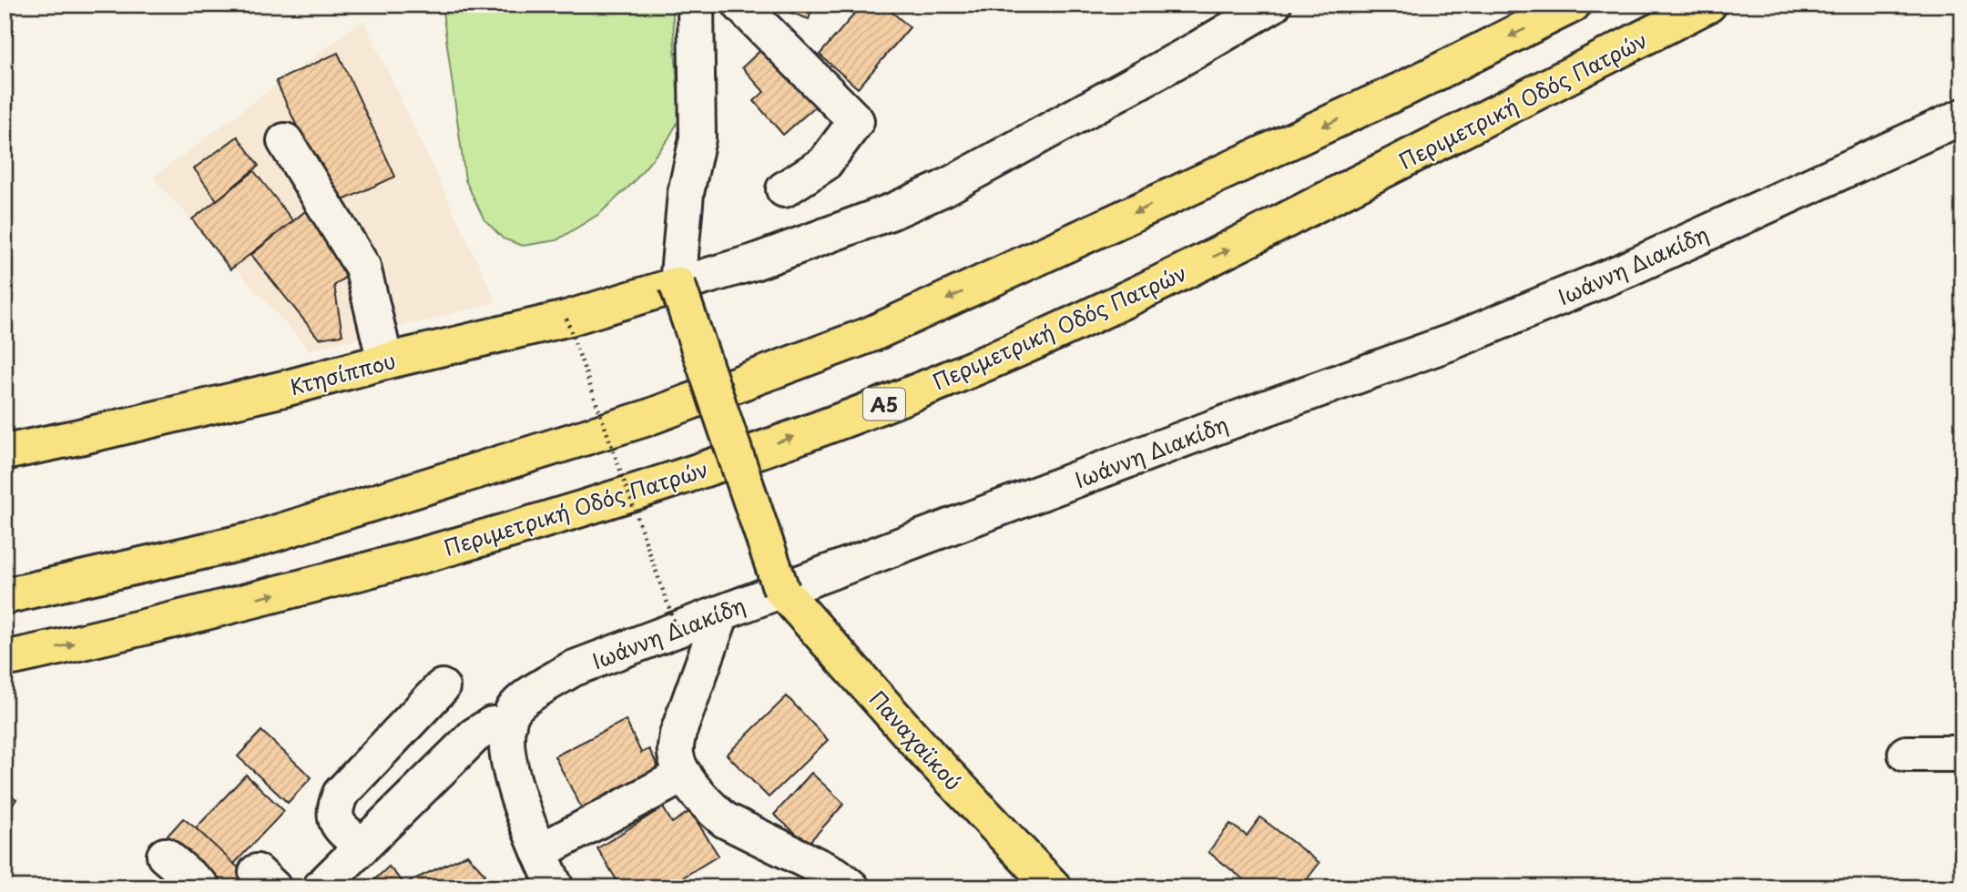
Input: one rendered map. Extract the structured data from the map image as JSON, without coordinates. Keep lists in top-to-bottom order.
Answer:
{
  "streets": {
    "main road": [
      "Περιμετρική Οδός Πατρών",
      "Κτησίππου",
      "Α5",
      "Παναχαϊκού"
    ],
    "street": ["Ιωάννη Διακίδη"]
  },
  "crossings": [
    ["Ιωάννη Διακίδη", "Παναχαϊκού"]
  ]
}
